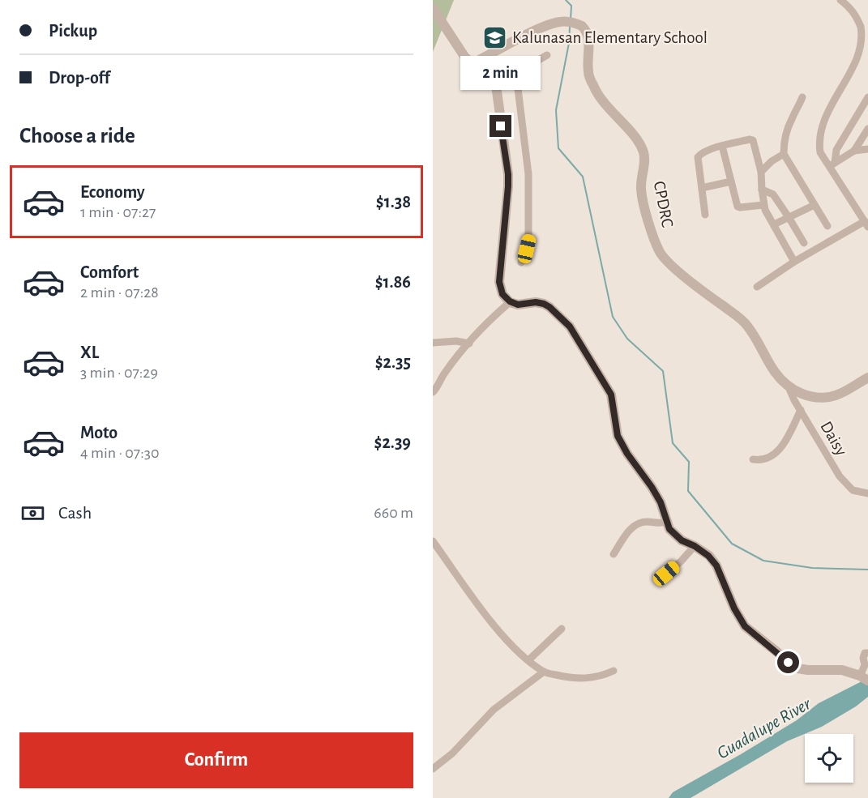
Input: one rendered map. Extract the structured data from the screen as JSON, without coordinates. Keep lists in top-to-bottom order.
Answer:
{
  "streets": {
    "street": ["CPDRC", "Daisy"]
  },
  "crossings": [
    ["CPDRC", "Daisy"]
  ],
  "water": ["Guadalupe River"],
  "places": {
    "school or university": ["Kalunasan Elementary School"]
  },
  "page": {
    "banner": ["Pickup", "Drop-off"],
    "bubble": "2 min",
    "heading": "Choose a ride",
    "list": [
      {
        "name": "Economy",
        "note": "1 min · 07:27",
        "value": "$1.38"
      },
      {
        "name": "Comfort",
        "note": "2 min · 07:28",
        "value": "$1.86"
      },
      {
        "name": "XL",
        "note": "3 min · 07:29",
        "value": "$2.35"
      },
      {
        "name": "Moto",
        "note": "4 min · 07:30",
        "value": "$2.39"
      }
    ],
    "pay": ["Cash", "660 m"],
    "buttons": "Confirm"
  }
}
